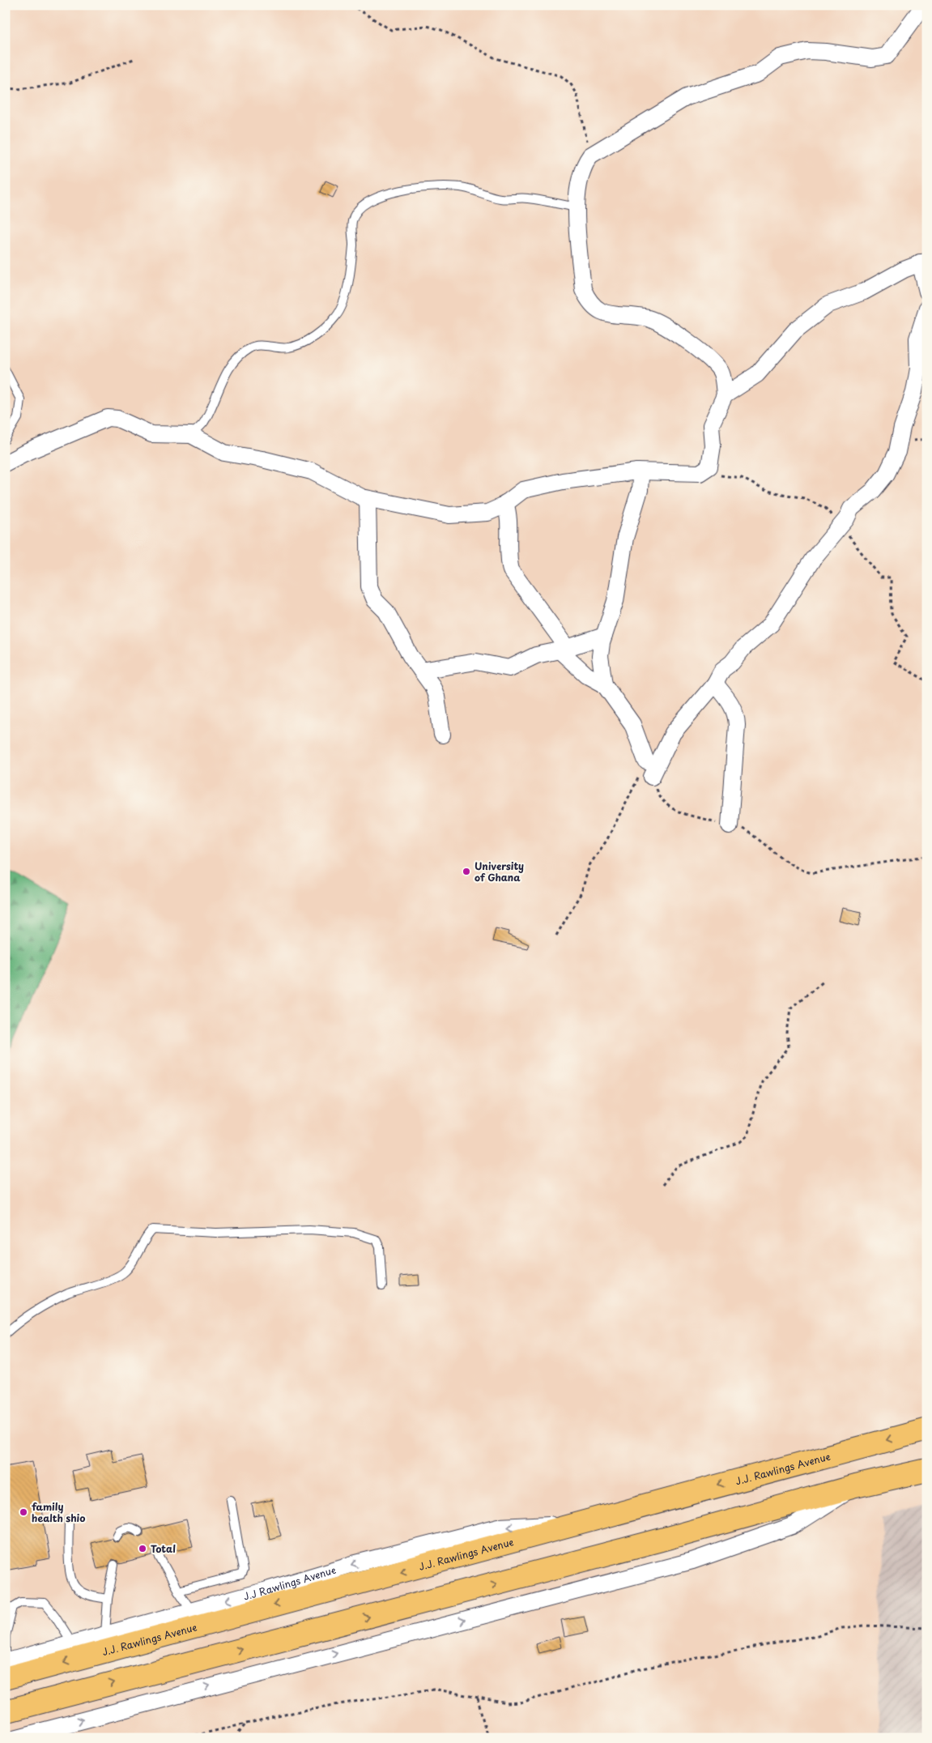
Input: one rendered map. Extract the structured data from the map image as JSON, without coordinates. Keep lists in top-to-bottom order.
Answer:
{
  "streets": {
    "highway": ["J.J. Rawlings Avenue"],
    "street": ["J.J Rawlings Avenue"]
  },
  "crossings": [
    ["J.J. Rawlings Avenue", "J.J Rawlings Avenue"]
  ],
  "places": ["University of Ghana", "family health shio", "Total"]
}
